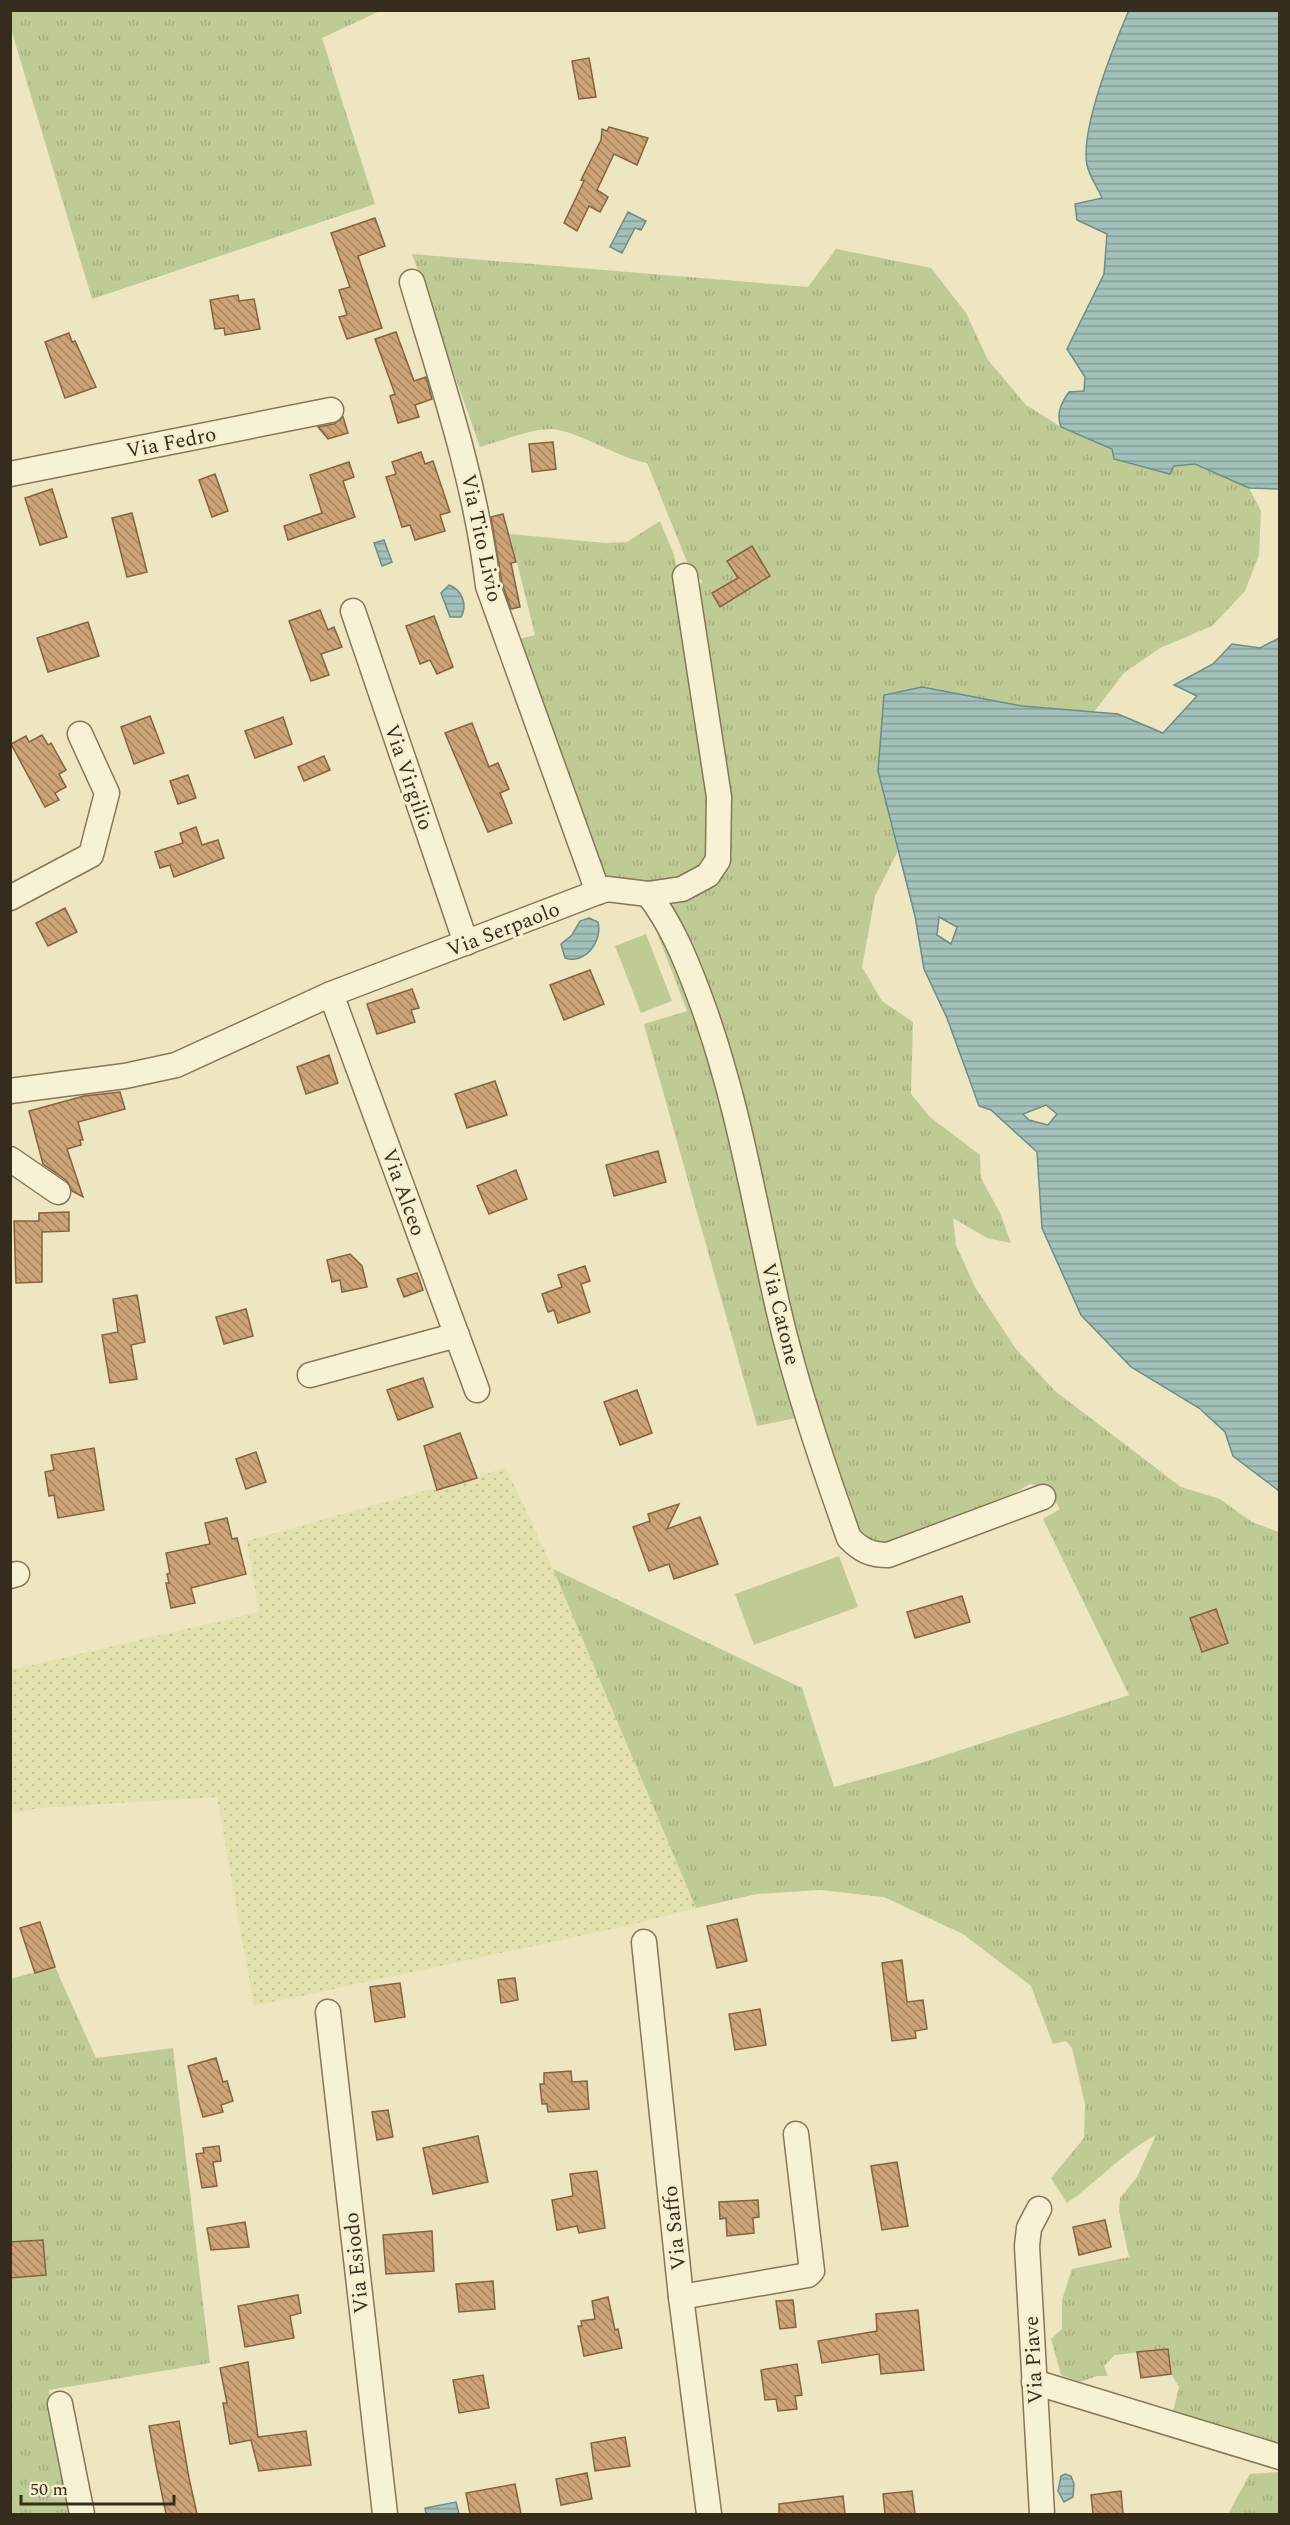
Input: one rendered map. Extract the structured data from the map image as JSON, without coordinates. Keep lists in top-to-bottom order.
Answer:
{
  "streets": {
    "street": [
      "Via Fedro",
      "Via Tito Livio",
      "Via Virgilio",
      "Via Serpaolo",
      "Via Alceo",
      "Via Catone",
      "Via Saffo",
      "Via Esiodo",
      "Via Piave"
    ]
  },
  "crossings": [
    ["Via Tito Livio", "Via Serpaolo"],
    ["Via Virgilio", "Via Serpaolo"],
    ["Via Serpaolo", "Via Alceo"],
    ["Via Serpaolo", "Via Catone"]
  ],
  "scale_bar": "50 m"
}
